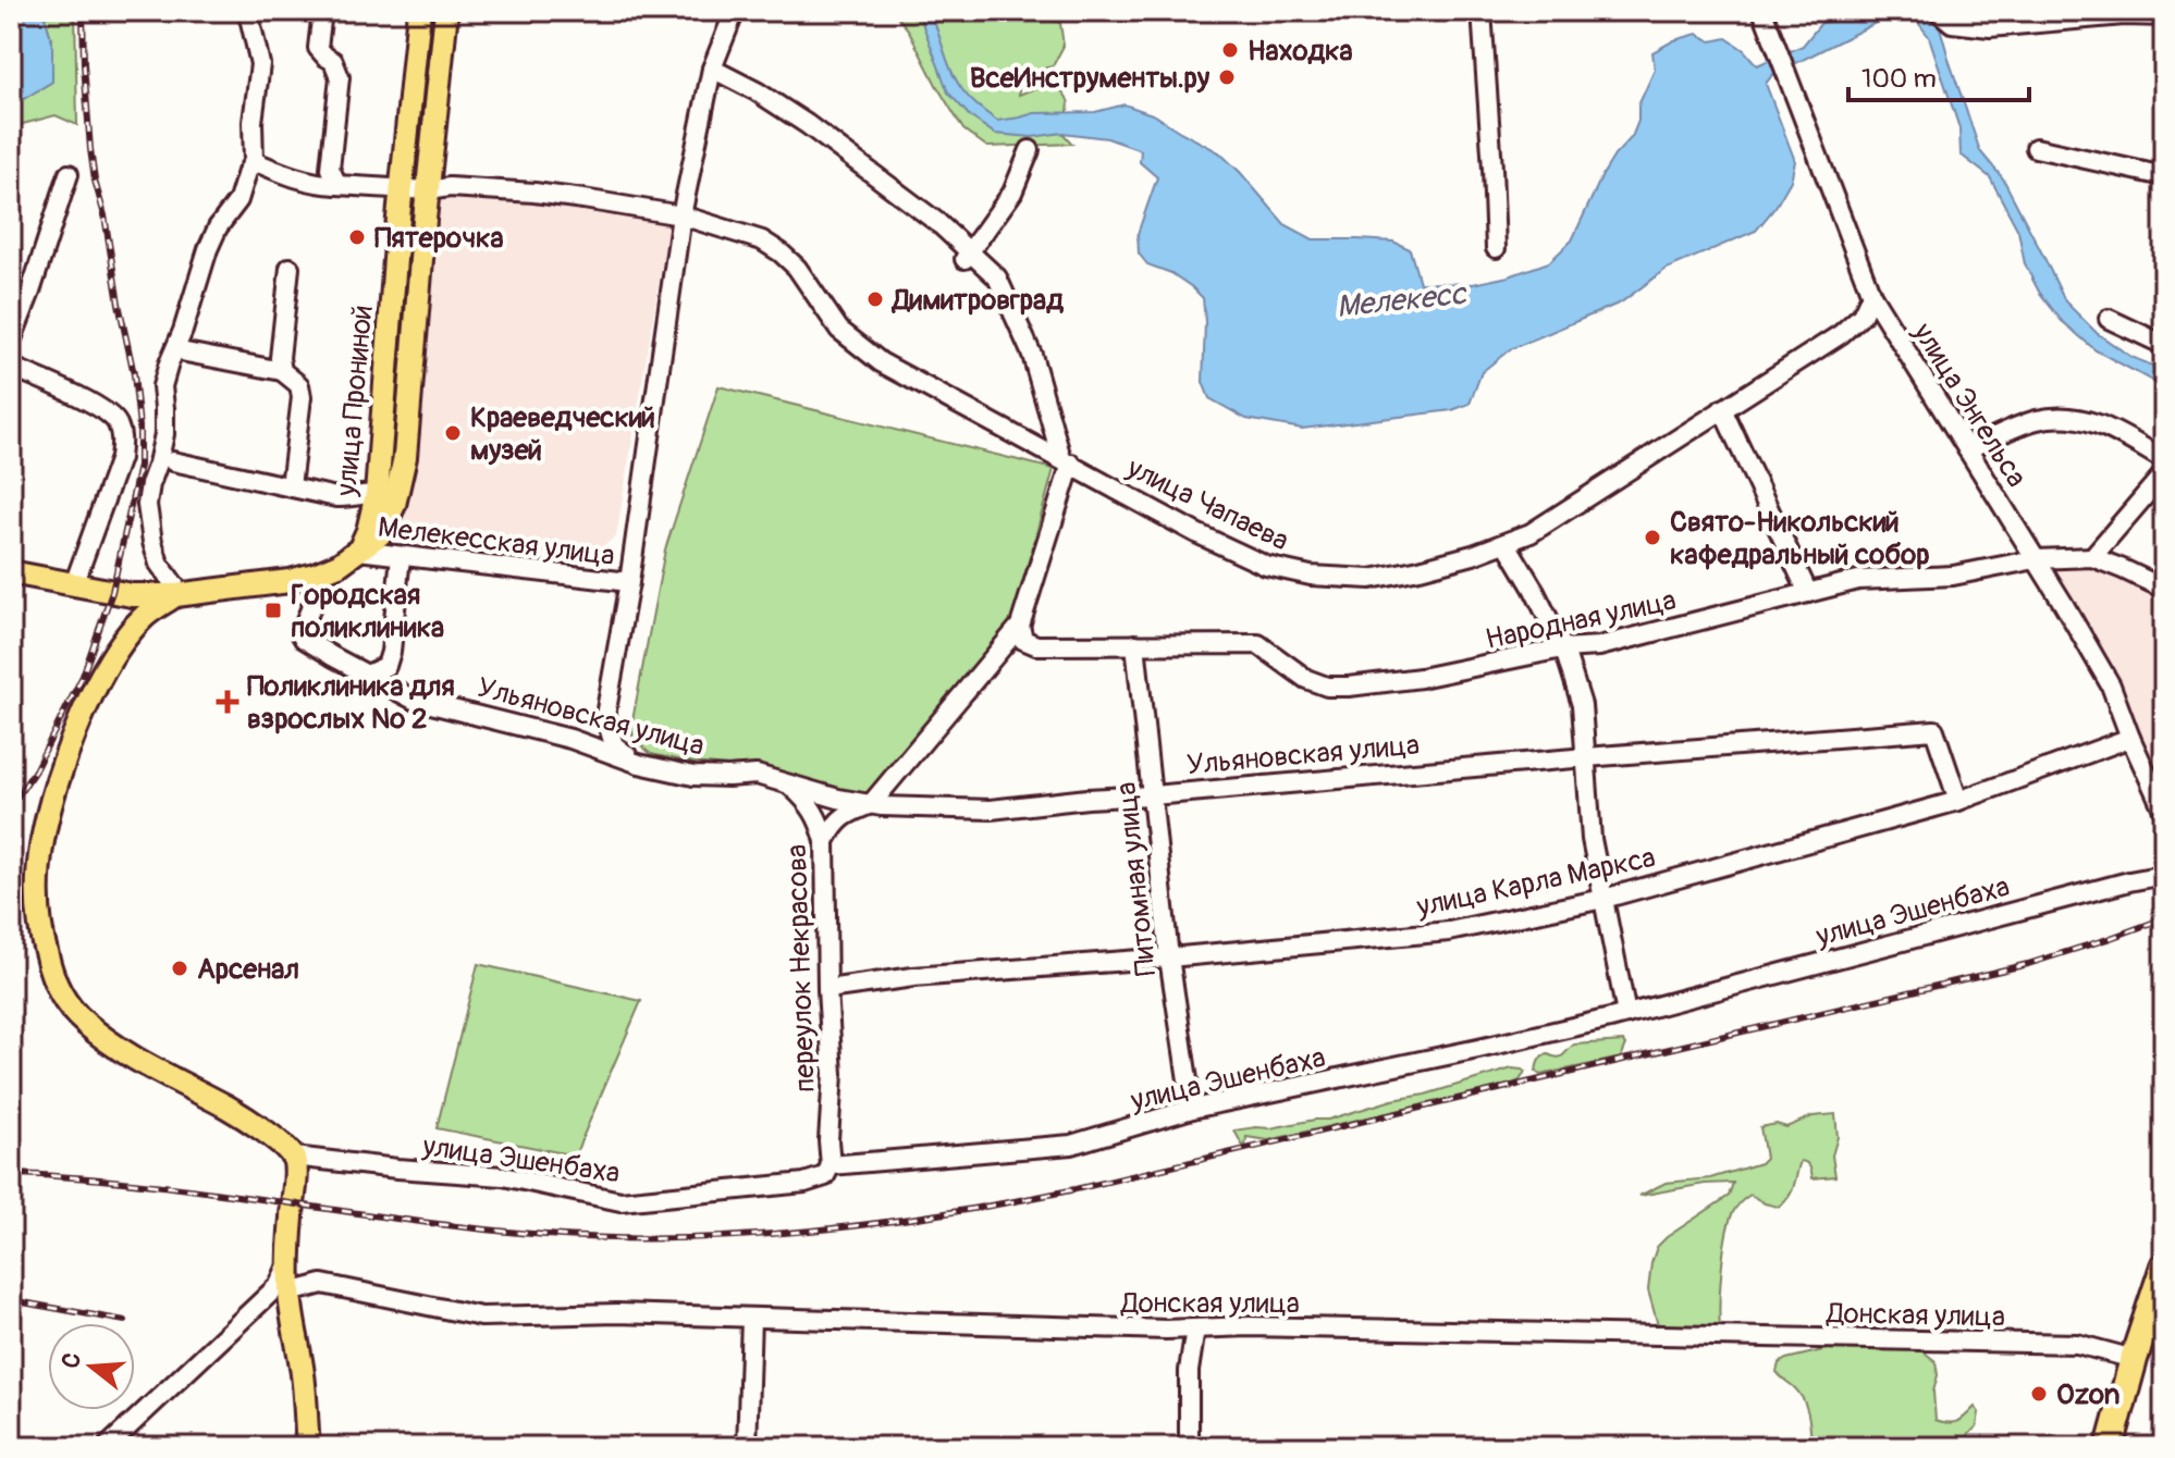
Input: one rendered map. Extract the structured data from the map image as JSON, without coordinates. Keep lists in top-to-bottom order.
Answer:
{
  "streets": {
    "main road": ["улица Прониной"],
    "street": [
      "улица Энгельса",
      "улица Чапаева",
      "Мелекесская улица",
      "Народная улица",
      "Ульяновская улица",
      "Питомная улица",
      "улица Карла Маркса",
      "улица Эшенбаха",
      "переулок Некрасова",
      "Донская улица"
    ]
  },
  "crossings": [
    ["улица Прониной", "Мелекесская улица"],
    ["улица Энгельса", "улица Чапаева"],
    ["улица Энгельса", "Народная улица"],
    ["улица Энгельса", "улица Карла Маркса"],
    ["улица Чапаева", "Мелекесская улица"],
    ["Народная улица", "Питомная улица"],
    ["Ульяновская улица", "Питомная улица"],
    ["Ульяновская улица", "улица Карла Маркса"],
    ["Ульяновская улица", "переулок Некрасова"],
    ["Питомная улица", "улица Карла Маркса"],
    ["Питомная улица", "улица Эшенбаха"],
    ["улица Карла Маркса", "переулок Некрасова"],
    ["улица Эшенбаха", "переулок Некрасова"]
  ],
  "water": ["Мелекесс"],
  "places": {
    "other": [
      "Находка",
      "ВсеИнструменты.ру",
      "Пятерочка",
      "Димитровград",
      "Краеведческий музей",
      "Свято-Никольский кафедральный собор",
      "Арсенал",
      "Ozon"
    ],
    "transit": ["Городская поликлиника"],
    "health": ["Поликлиника для взрослых № 2"]
  },
  "scale_bar": "100 m",
  "north": "left"
}
